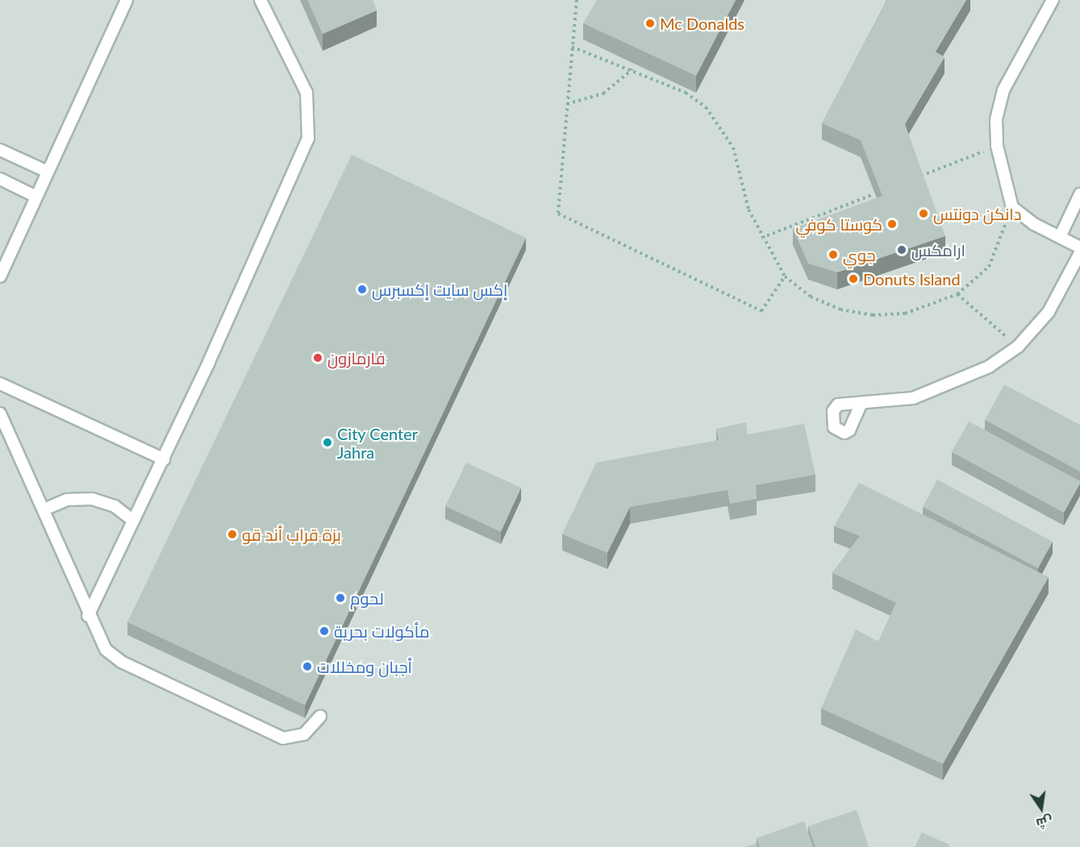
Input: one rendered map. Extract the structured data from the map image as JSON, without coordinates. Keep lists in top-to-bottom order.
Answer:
{
  "places": [
    "Mc Donalds",
    "دانكن دونتس",
    "كوستا كوفي",
    "ارامكس",
    "جوي",
    "Donuts Island",
    "إكس سايت إكسبرس",
    "فارمازون",
    "City Center Jahra",
    "بزة قراب أند قو",
    "لحوم",
    "مأكولات بحرية",
    "أجبان ومخللات"
  ],
  "north": "bottom"
}
